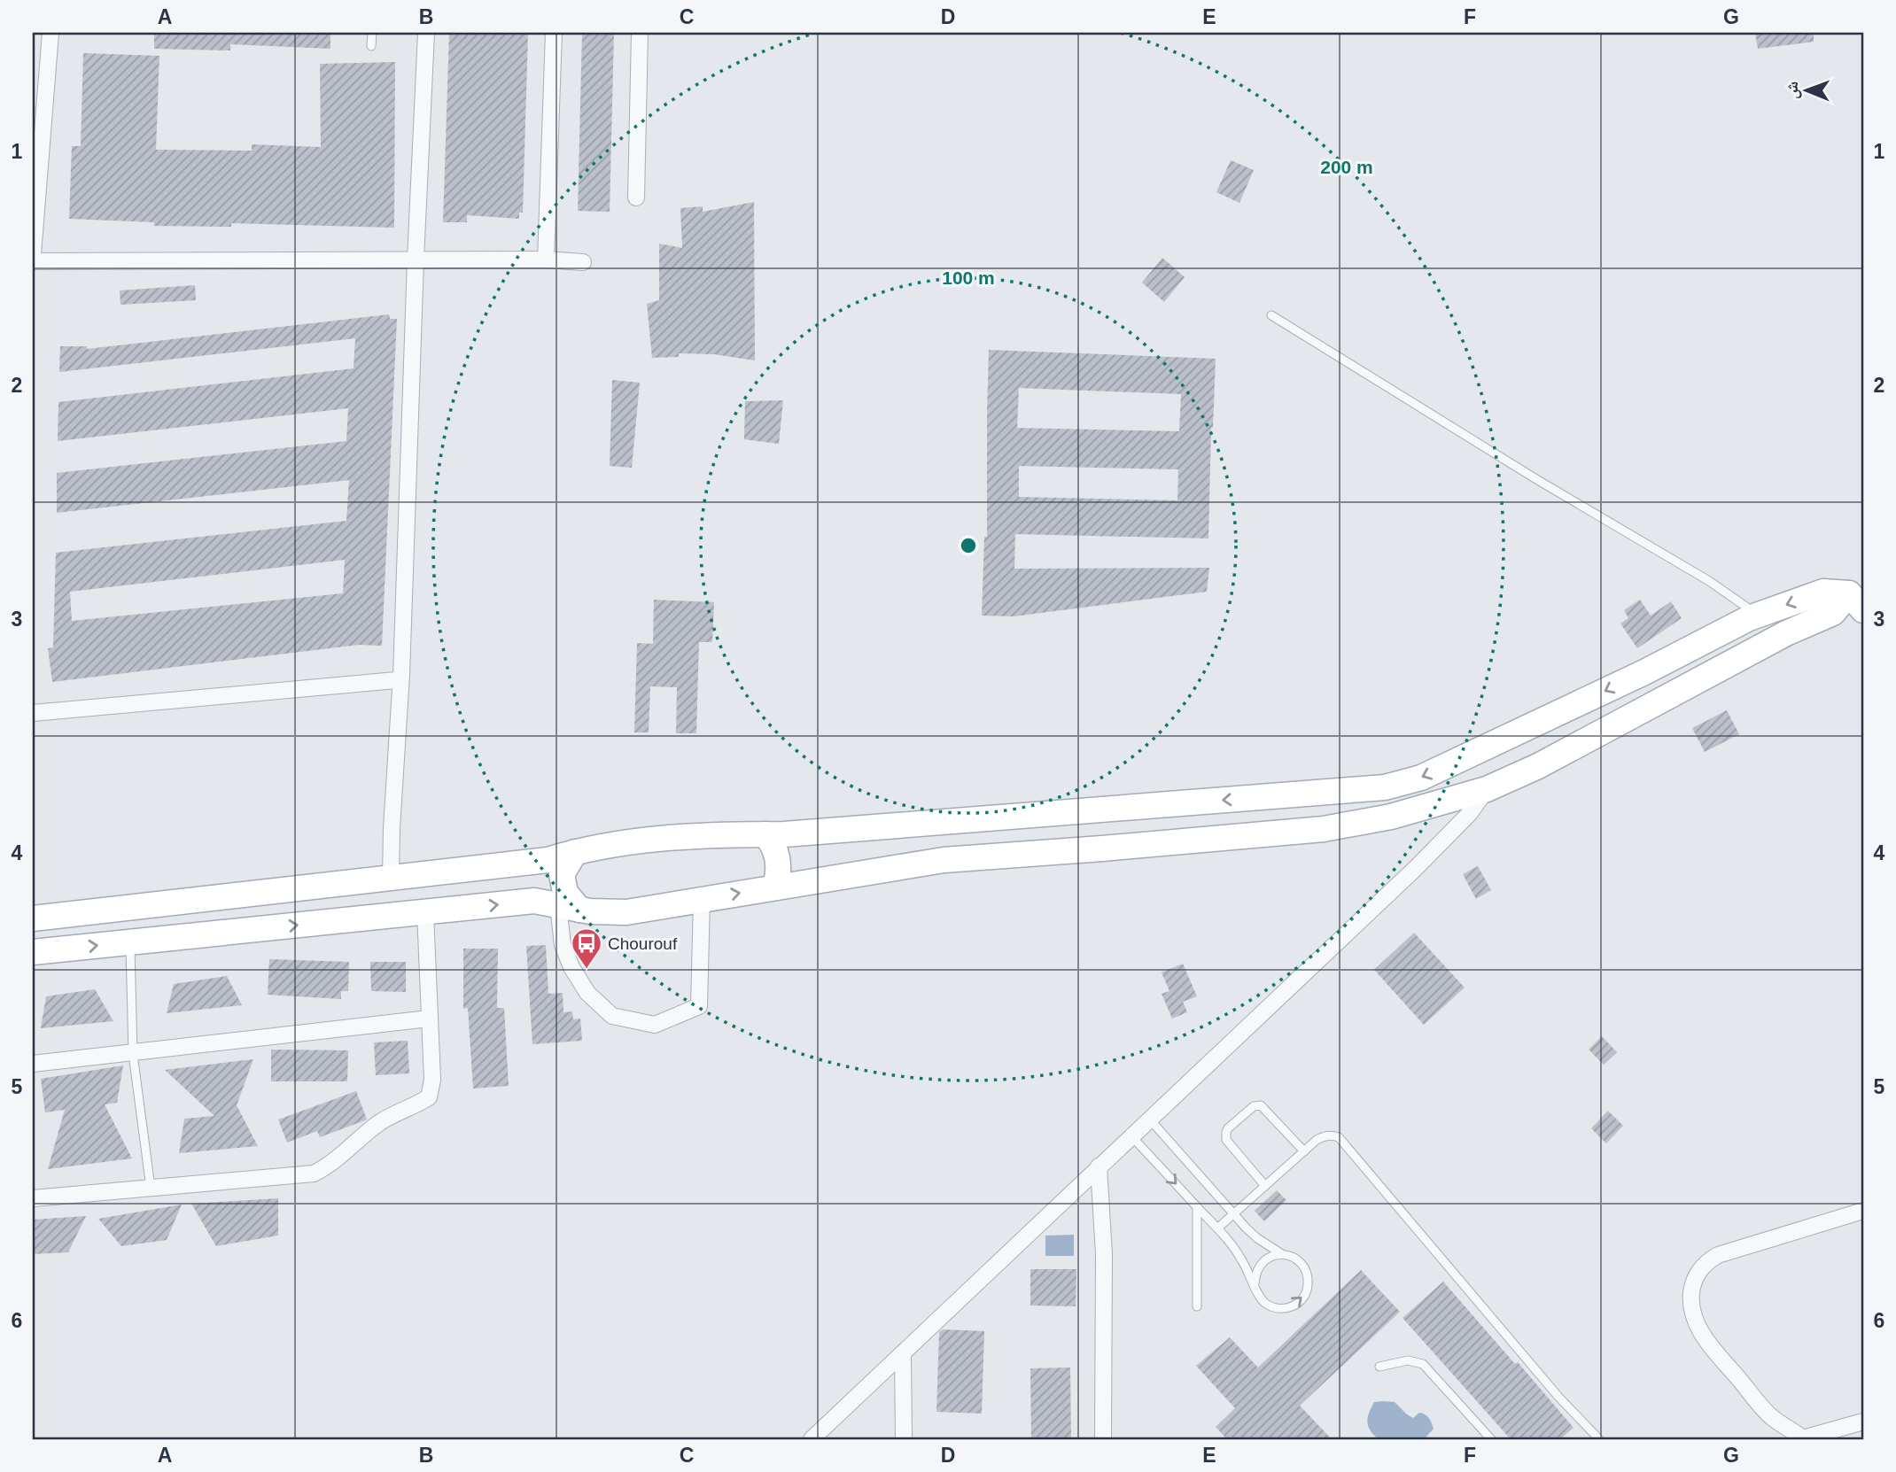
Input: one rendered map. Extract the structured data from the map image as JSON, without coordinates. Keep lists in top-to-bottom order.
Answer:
{
  "places": {
    "bus stop": ["Chourouf"]
  },
  "north": "left",
  "grid": {
    "columns": [
      "A",
      "B",
      "C",
      "D",
      "E",
      "F",
      "G"
    ],
    "rows": [
      "1",
      "2",
      "3",
      "4",
      "5",
      "6"
    ]
  },
  "rings": ["200 m", "100 m"]
}
